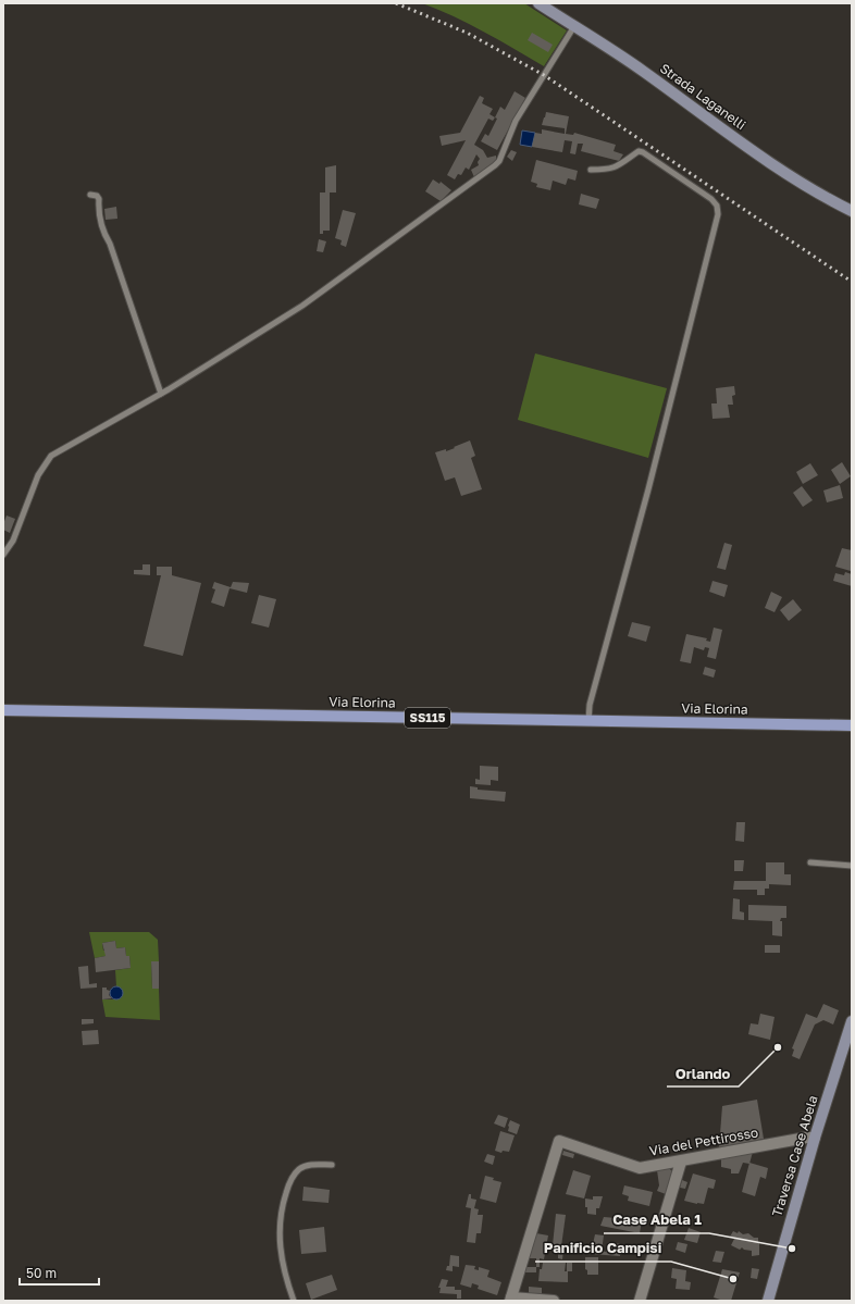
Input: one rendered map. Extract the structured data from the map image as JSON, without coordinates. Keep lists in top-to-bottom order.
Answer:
{
  "streets": {
    "main road": ["Via Elorina", "SS115"],
    "street": ["Strada Laganelli", "Via del Pettirosso", "Traversa Case Abela"]
  },
  "crossings": [
    ["Via del Pettirosso", "Traversa Case Abela"]
  ],
  "places": ["Orlando", "Case Abela 1", "Panificio Campisi"],
  "scale_bar": "50 m"
}
